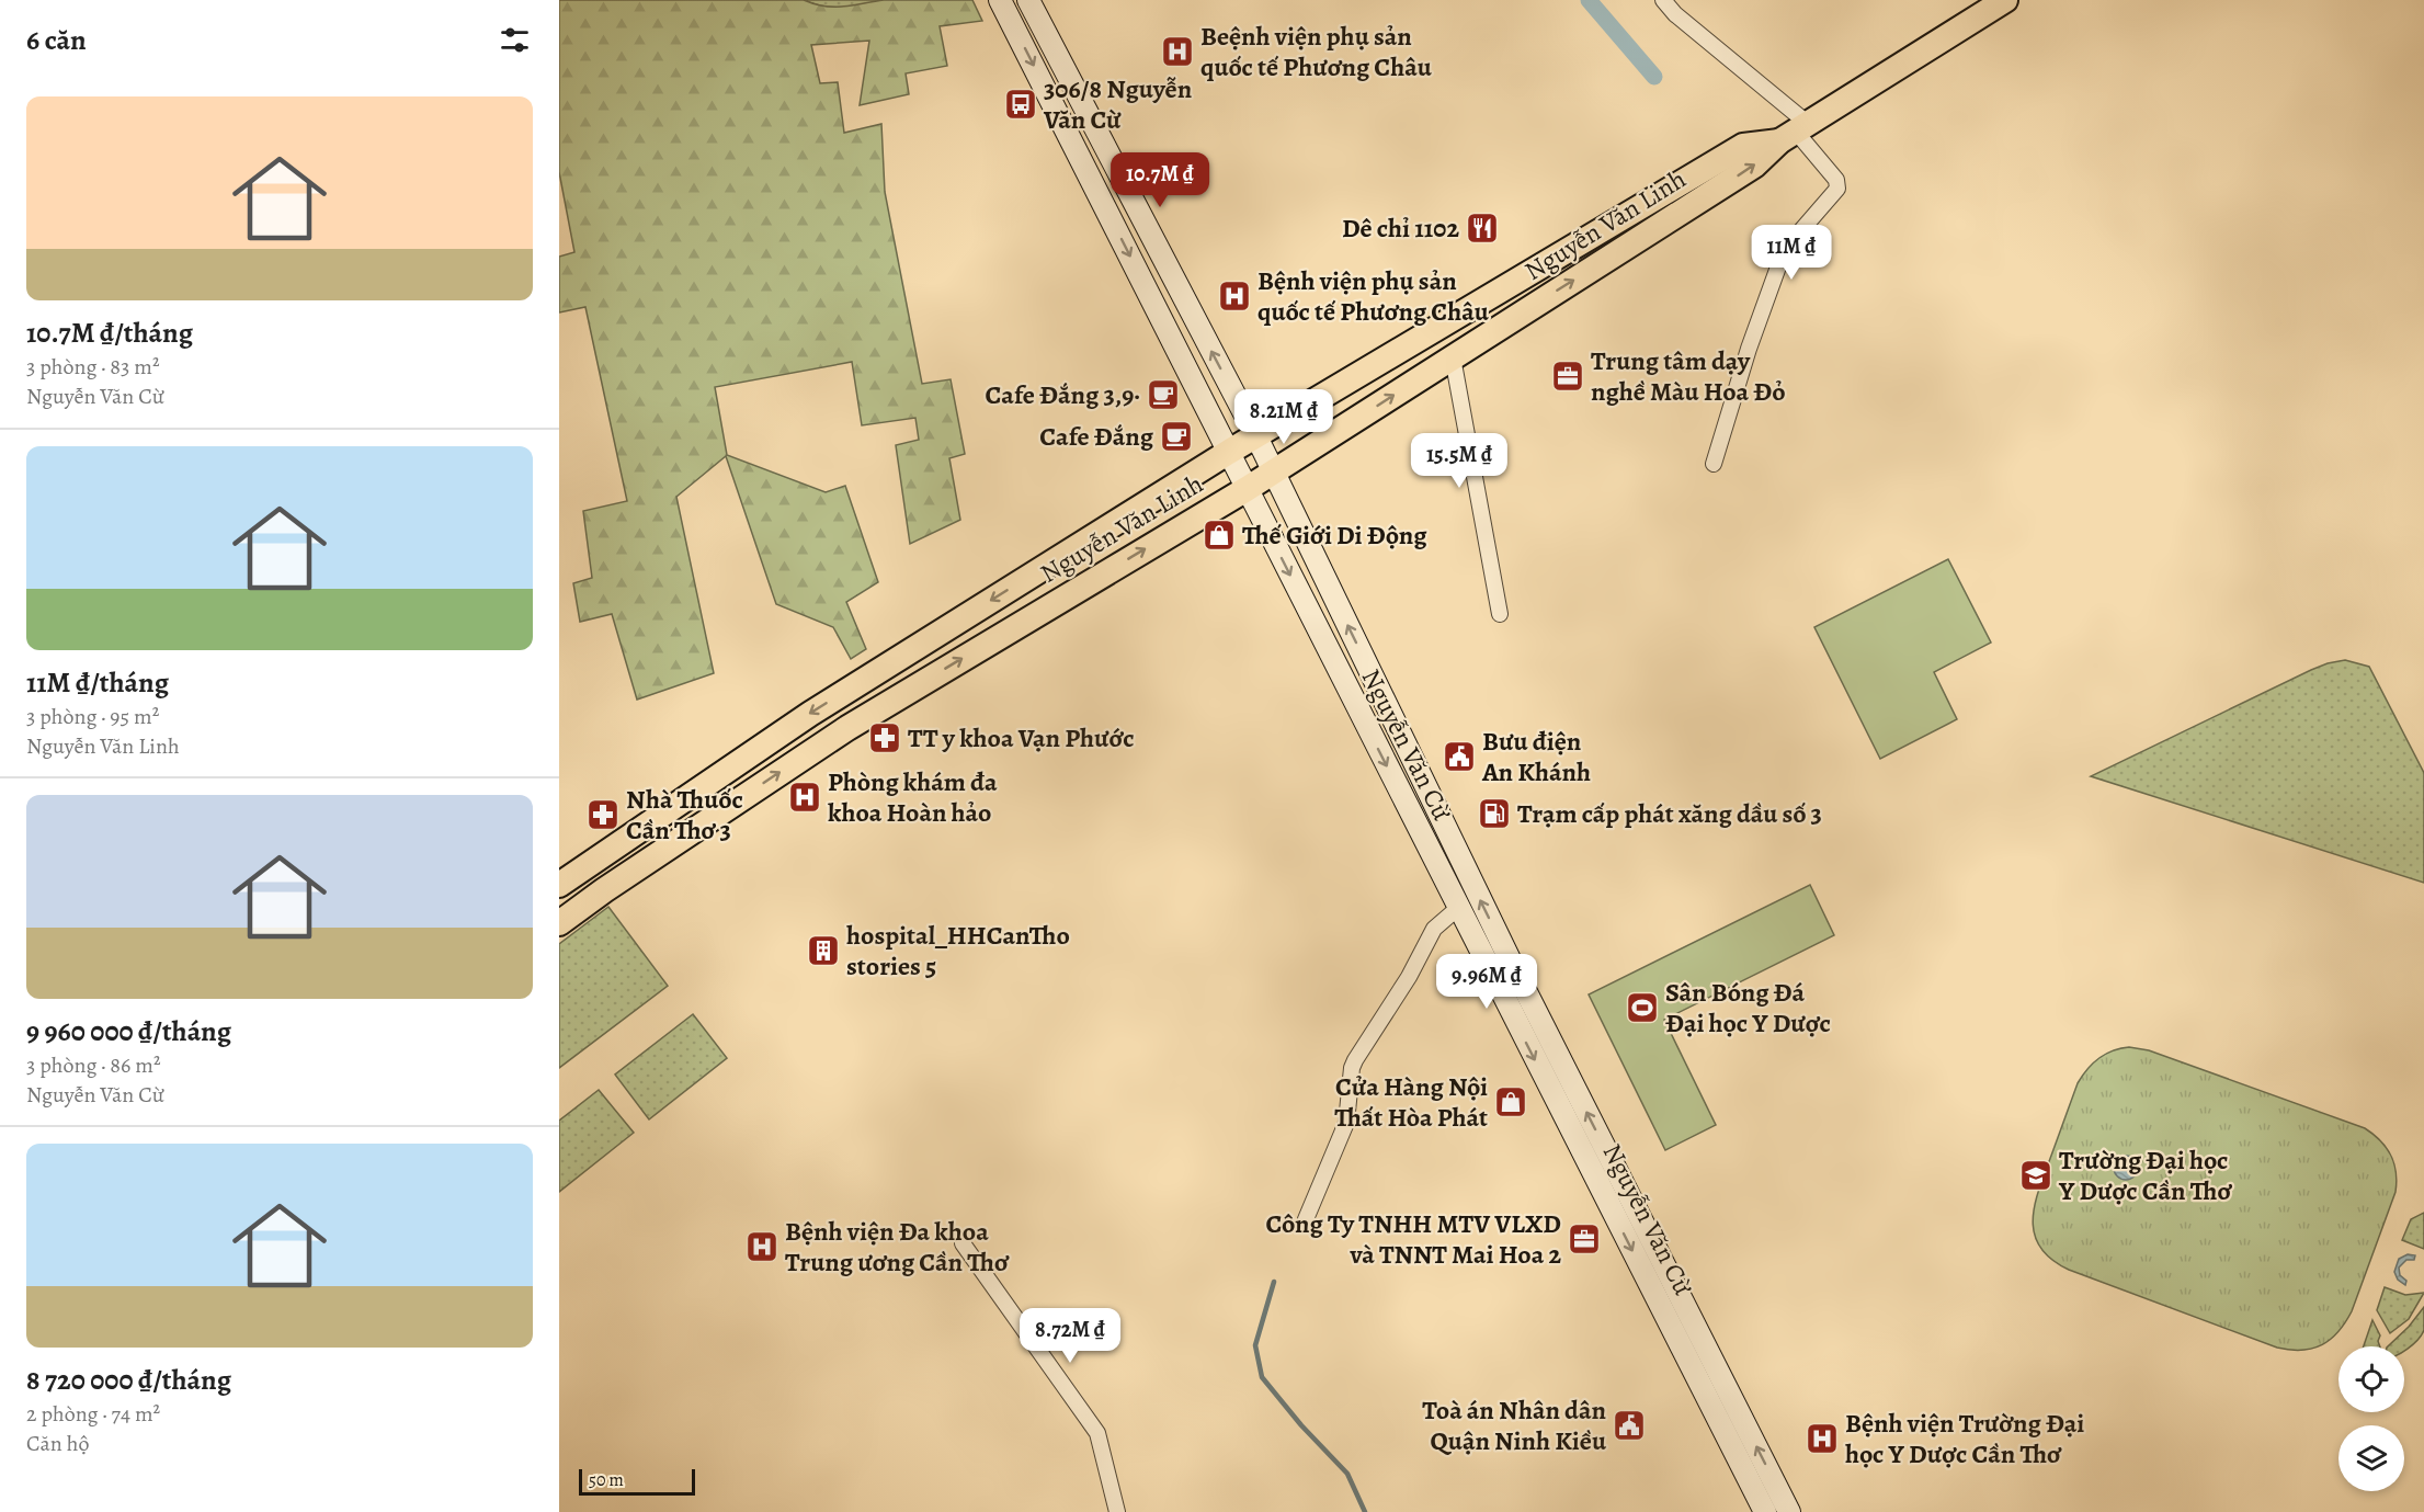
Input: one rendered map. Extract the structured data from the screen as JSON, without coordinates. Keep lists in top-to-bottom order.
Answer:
{
  "streets": {
    "highway": ["Nguyễn Văn Linh"],
    "main road": ["Nguyễn Văn Cừ"]
  },
  "crossings": [
    ["Nguyễn Văn Linh", "Nguyễn Văn Cừ"]
  ],
  "places": {
    "hospital": [
      "Beệnh viện phụ sản quốc tế Phương Châu",
      "Bệnh viện phụ sản quốc tế Phương Châu",
      "Phòng khám đa khoa Hoàn hảo",
      "Bệnh viện Đa khoa Trung ương Cần Thơ",
      "Bệnh viện Trường Đại học Y Dược Cần Thơ"
    ],
    "bus stop": ["306/8 Nguyễn Văn Cừ"],
    "restaurant": ["Dê chỉ 1102"],
    "office": ["Trung tâm dạy nghề Màu Hoa Đỏ", "Công Ty TNHH MTV VLXD và TNNT Mai Hoa 2"],
    "cafe": ["Cafe Đắng 3,9·", "Cafe Đắng"],
    "shop": ["Thế Giới Di Động", "Cửa Hàng Nội Thất Hòa Phát"],
    "pharmacy": ["TT y khoa Vạn Phước", "Nhà Thuốc Cần Thơ 3"],
    "public building": ["Bưu điện An Khánh", "Toà án Nhân dân Quận Ninh Kiều"],
    "fuel station": ["Trạm cấp phát xăng dầu số 3"],
    "building": ["hospital_HHCanTho stories 5"],
    "sports": ["Sân Bóng Đá Đại học Y Dược"],
    "school or university": ["Trường Đại học Y Dược Cần Thơ"]
  },
  "scale_bar": "50 m",
  "page": {
    "heading": "6 căn",
    "list": [
      {
        "name": "10.7M ₫/tháng",
        "note": "3 phòng · 83 m² · Nguyễn Văn Cừ"
      },
      {
        "name": "11M ₫/tháng",
        "note": "3 phòng · 95 m² · Nguyễn Văn Linh"
      },
      {
        "name": "9 960 000 ₫/tháng",
        "note": "3 phòng · 86 m² · Nguyễn Văn Cừ"
      },
      {
        "name": "8 720 000 ₫/tháng",
        "note": "2 phòng · 74 m² · Căn hộ"
      }
    ],
    "price": [
      "10.7M ₫",
      "11M ₫",
      "8.21M ₫",
      "15.5M ₫",
      "9.96M ₫",
      "8.72M ₫"
    ],
    "scale": "50 m"
  }
}
